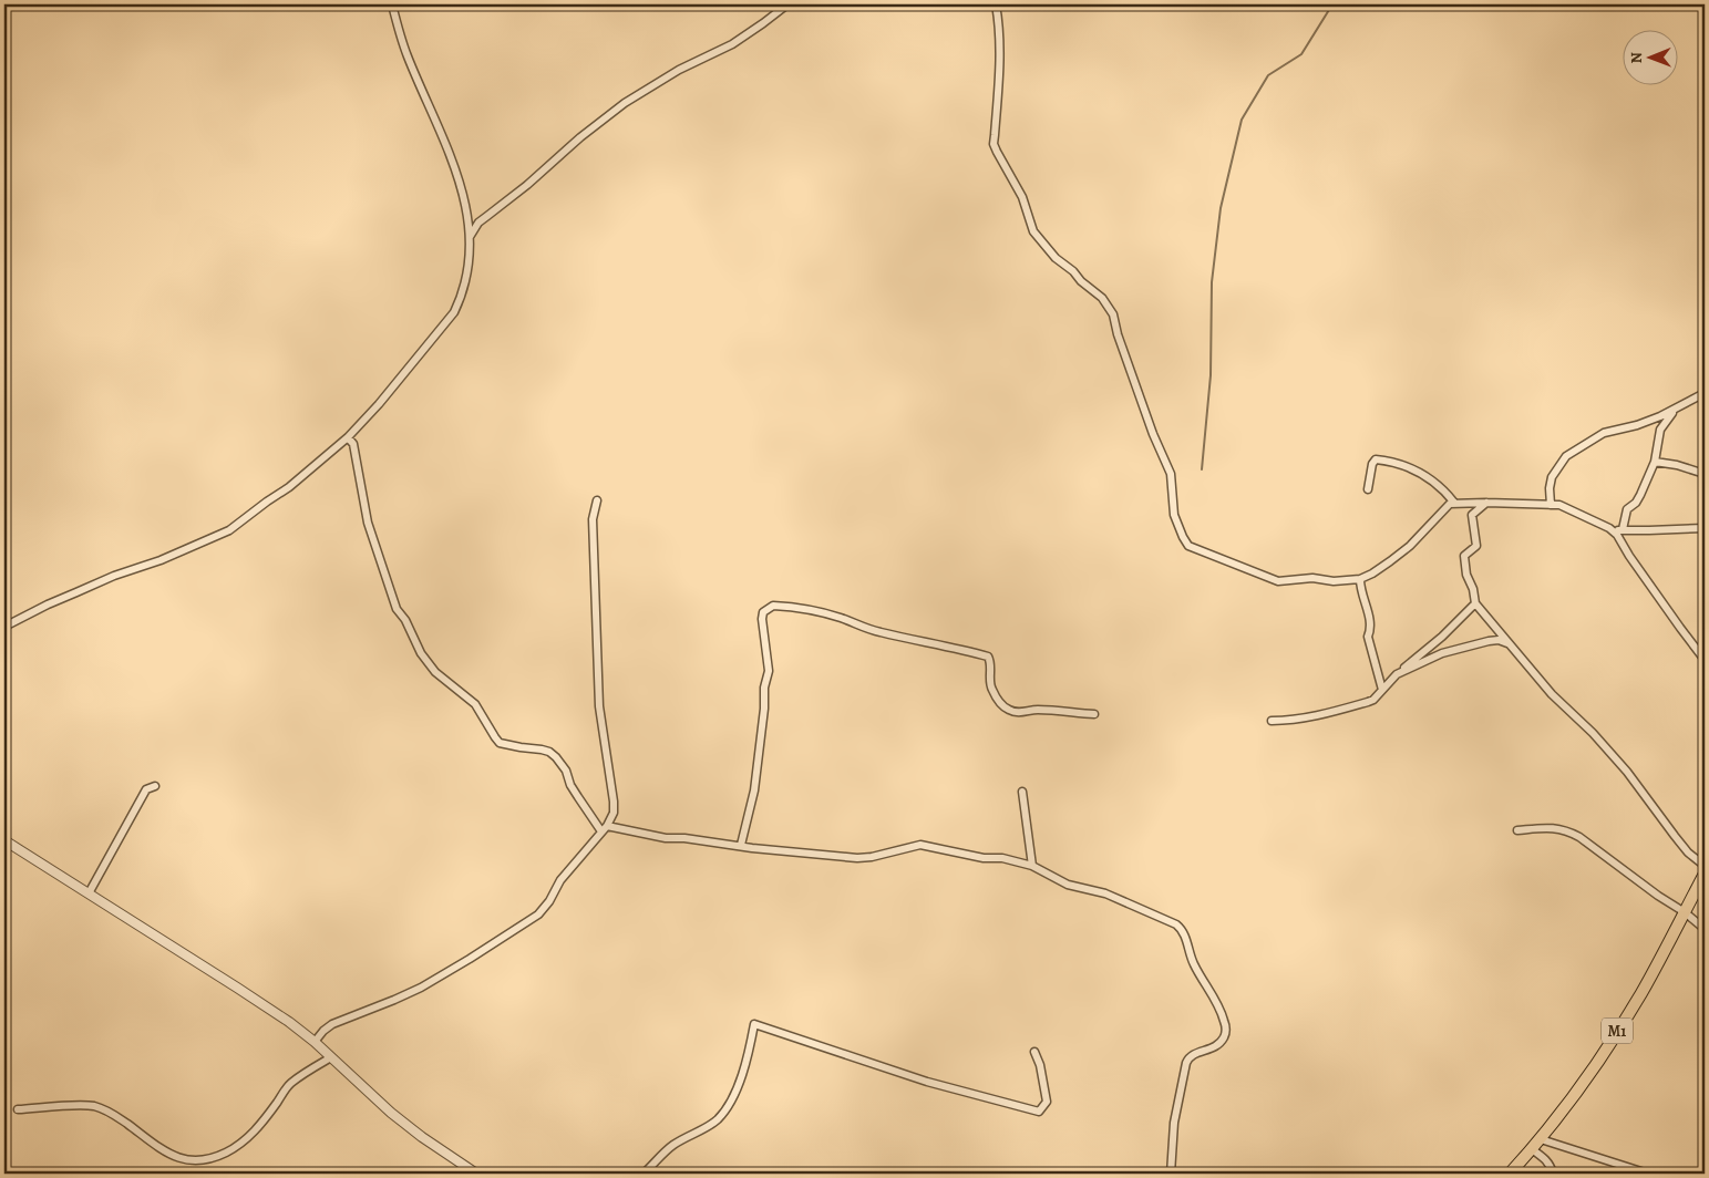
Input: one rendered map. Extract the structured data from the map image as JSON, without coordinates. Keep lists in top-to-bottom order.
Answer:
{
  "streets": {
    "highway": ["M1"]
  },
  "north": "left"
}
